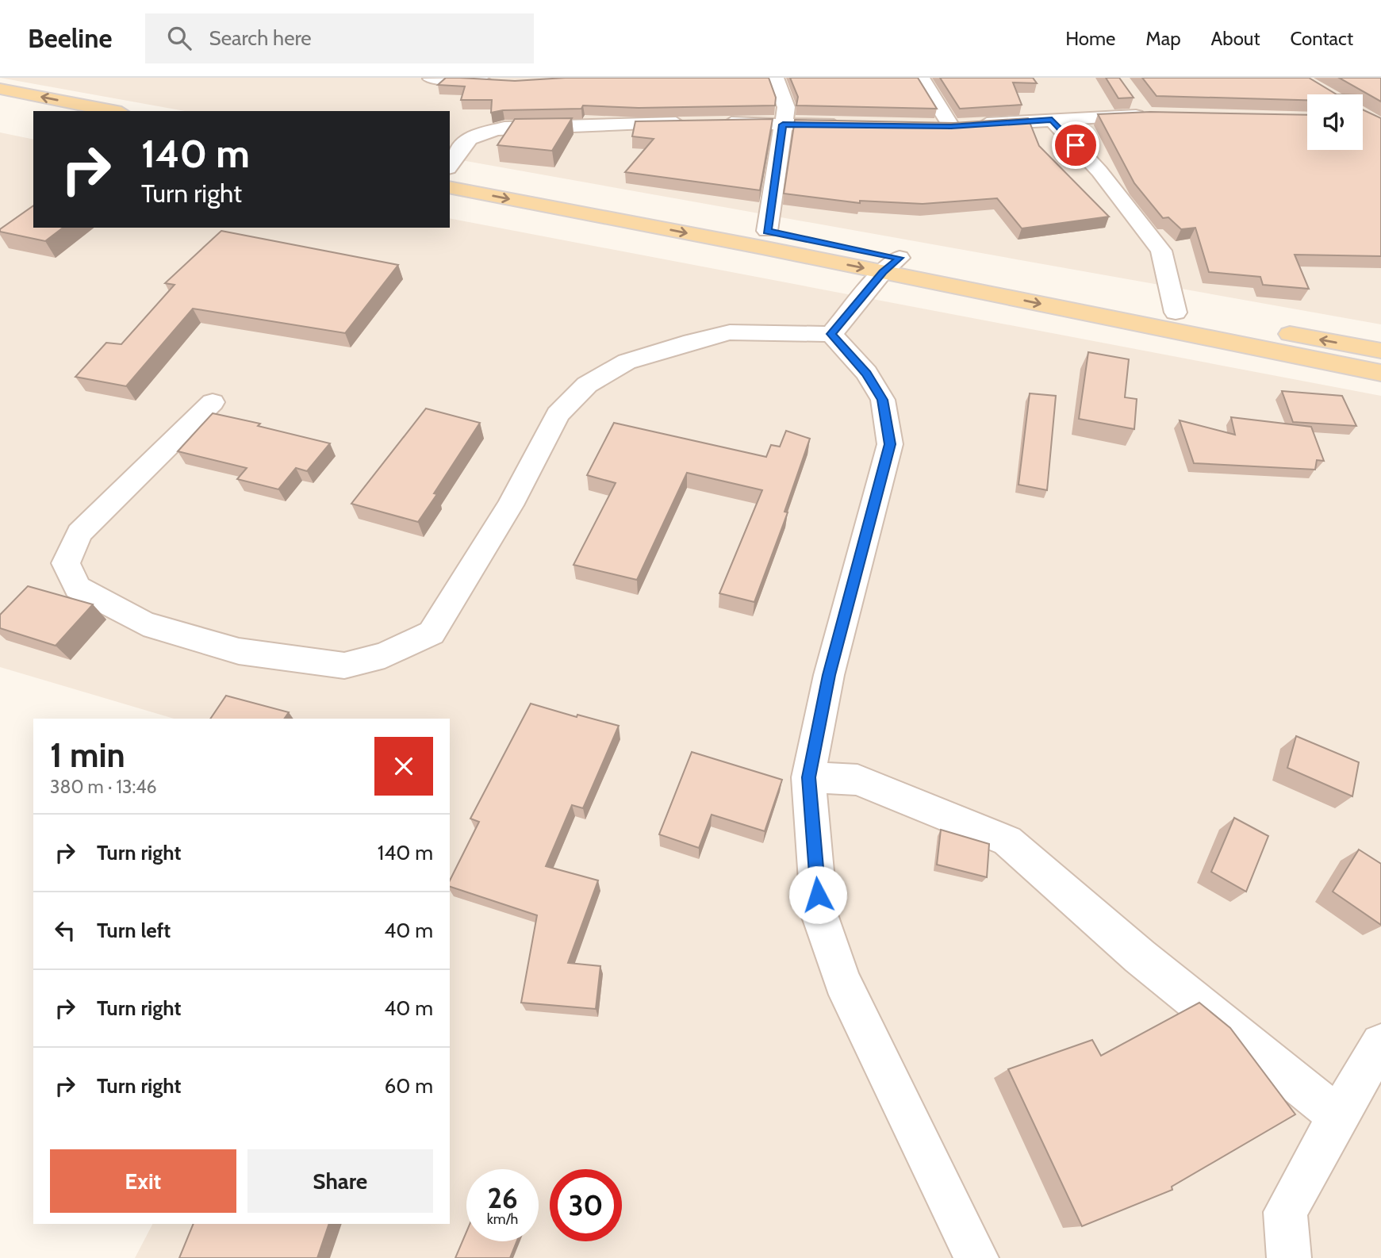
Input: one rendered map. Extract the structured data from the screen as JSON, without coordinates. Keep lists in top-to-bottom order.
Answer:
{
  "page": {
    "header": "Beeline",
    "search": "Search here",
    "nav": [
      "Home",
      "Map",
      "About",
      "Contact"
    ],
    "turn": ["140 m", "Turn right"],
    "heading": ["1 min", "380 m · 13:46"],
    "list": [
      {
        "name": "Turn right",
        "value": "140 m"
      },
      {
        "name": "Turn left",
        "value": "40 m"
      },
      {
        "name": "Turn right",
        "value": "40 m"
      },
      {
        "name": "Turn right",
        "value": "60 m"
      }
    ],
    "buttons": ["Exit", "Share"],
    "speed": "26 km/h",
    "limit": "30"
  }
}
